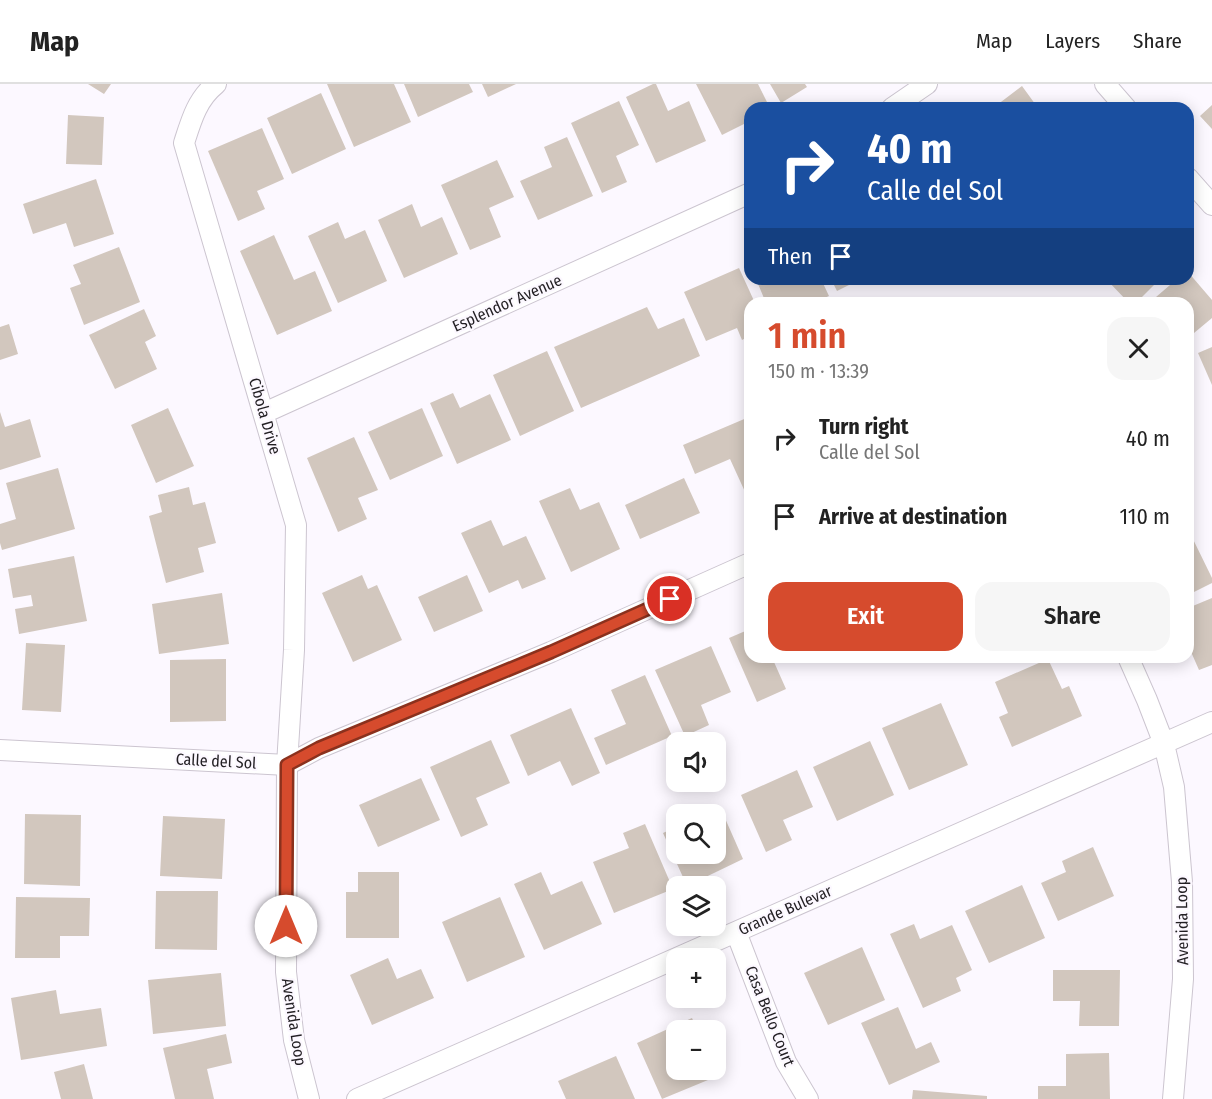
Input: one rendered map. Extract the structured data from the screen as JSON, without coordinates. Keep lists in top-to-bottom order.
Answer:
{
  "streets": {
    "street": [
      "Esplendor Avenue",
      "Cibola Drive",
      "Calle del Sol",
      "Grande Bulevar",
      "Avenida Loop",
      "Casa Bello Court"
    ]
  },
  "crossings": [
    ["Esplendor Avenue", "Cibola Drive"],
    ["Cibola Drive", "Calle del Sol"],
    ["Cibola Drive", "Avenida Loop"],
    ["Calle del Sol", "Avenida Loop"],
    ["Grande Bulevar", "Avenida Loop"],
    ["Grande Bulevar", "Casa Bello Court"]
  ],
  "page": {
    "header": "Map",
    "nav": ["Map", "Layers", "Share"],
    "turn": ["40 m", "Calle del Sol"],
    "then": "Then",
    "heading": ["1 min", "150 m · 13:39"],
    "list": [
      {
        "name": "Turn right",
        "note": "Calle del Sol",
        "value": "40 m"
      },
      {
        "name": "Arrive at destination",
        "value": "110 m"
      }
    ],
    "buttons": ["Exit", "Share"],
    "map_buttons": ["+", "−"]
  }
}
